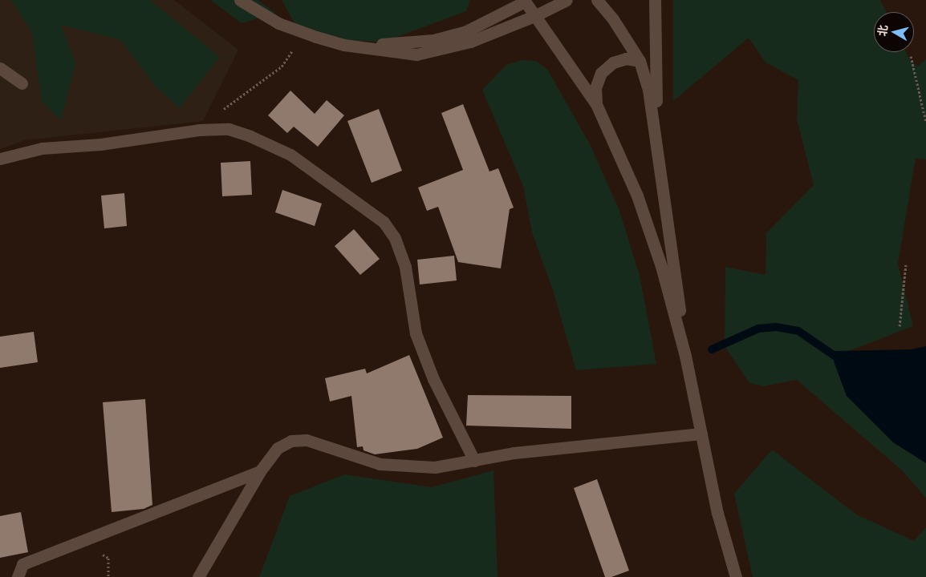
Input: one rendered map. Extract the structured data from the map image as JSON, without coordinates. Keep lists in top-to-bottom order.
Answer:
{
  "north": "left"
}
